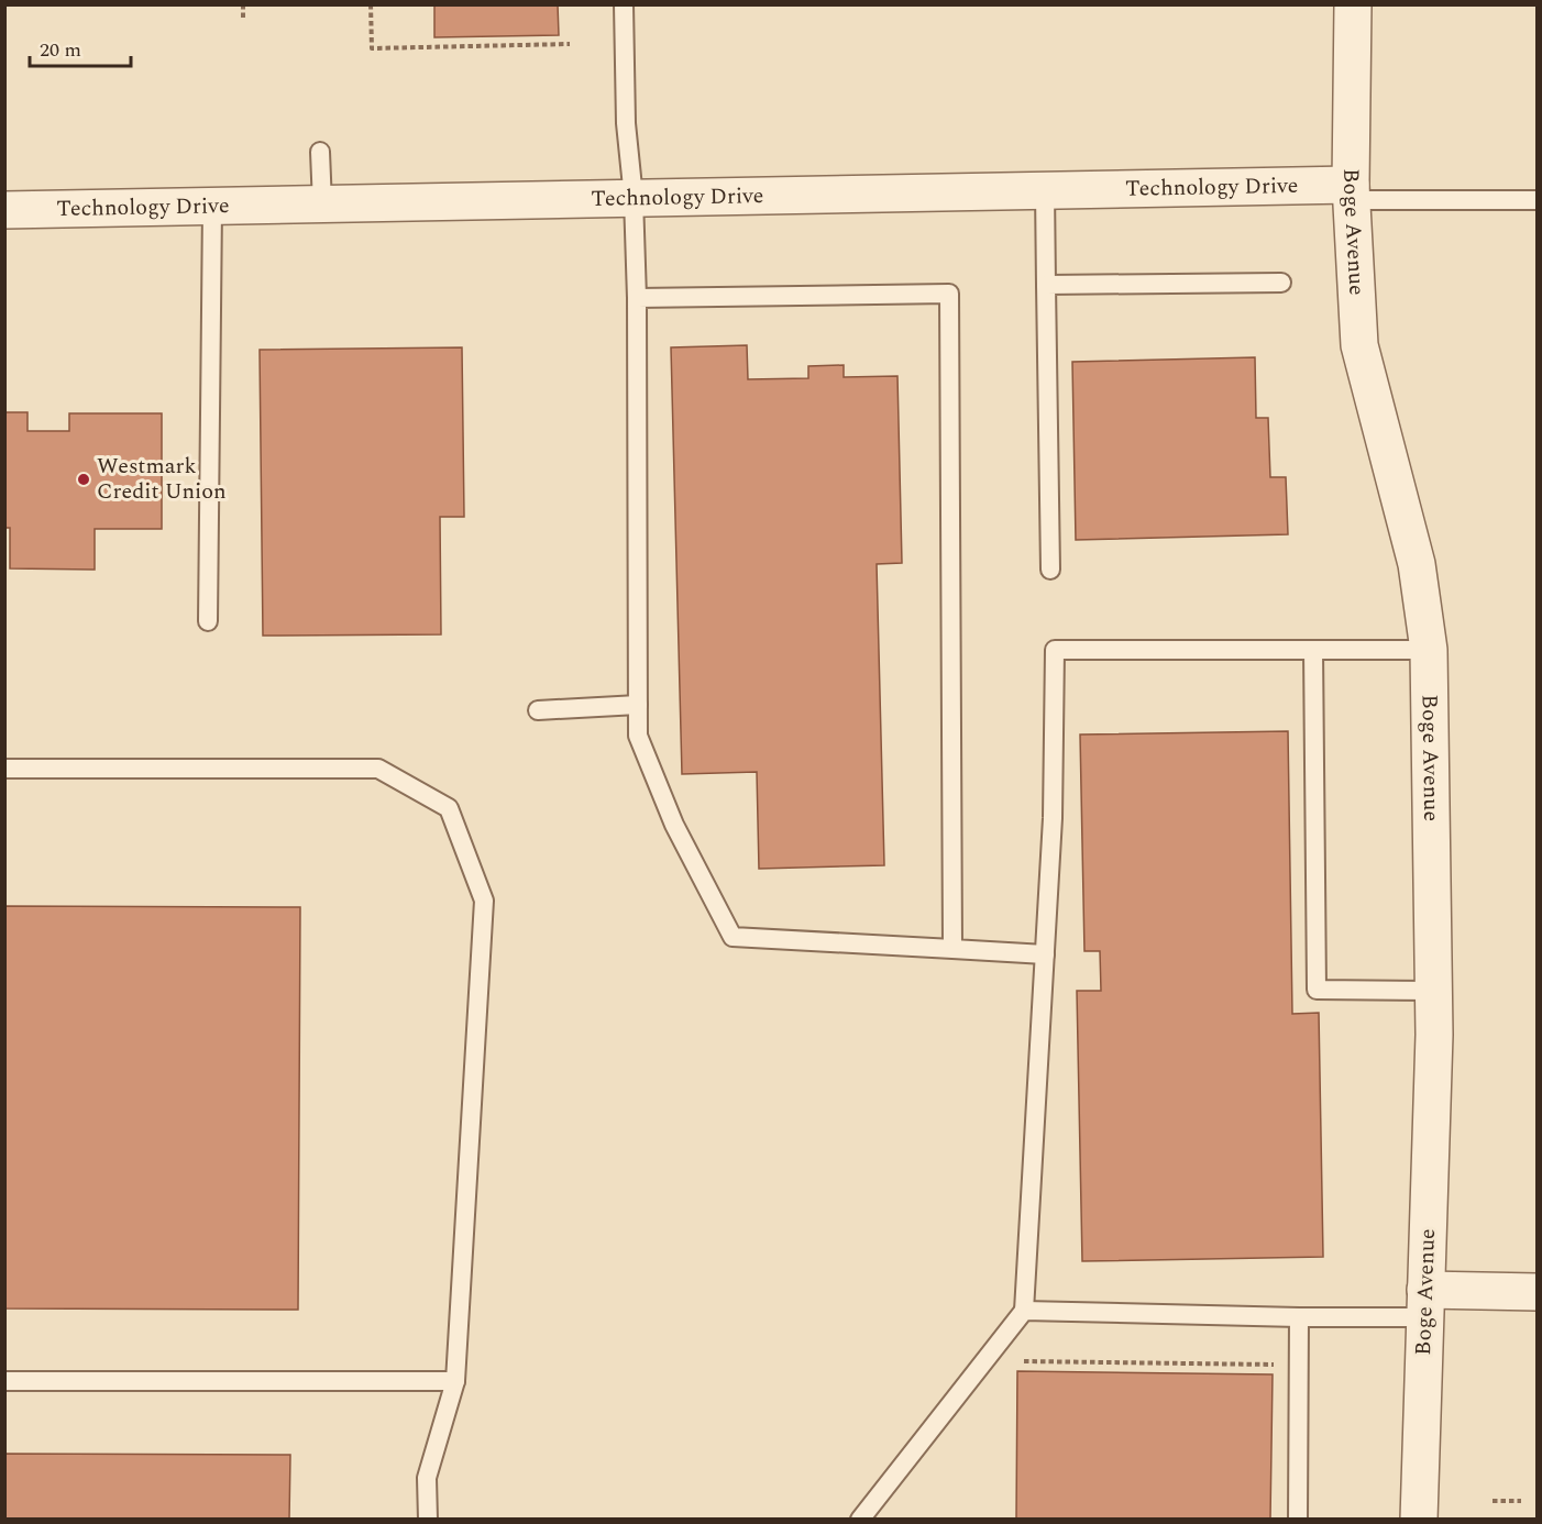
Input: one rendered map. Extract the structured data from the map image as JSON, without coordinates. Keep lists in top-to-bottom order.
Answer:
{
  "streets": {
    "street": ["Technology Drive", "Boge Avenue"]
  },
  "crossings": [
    ["Technology Drive", "Boge Avenue"]
  ],
  "places": ["Westmark Credit Union"],
  "scale_bar": "20 m"
}
